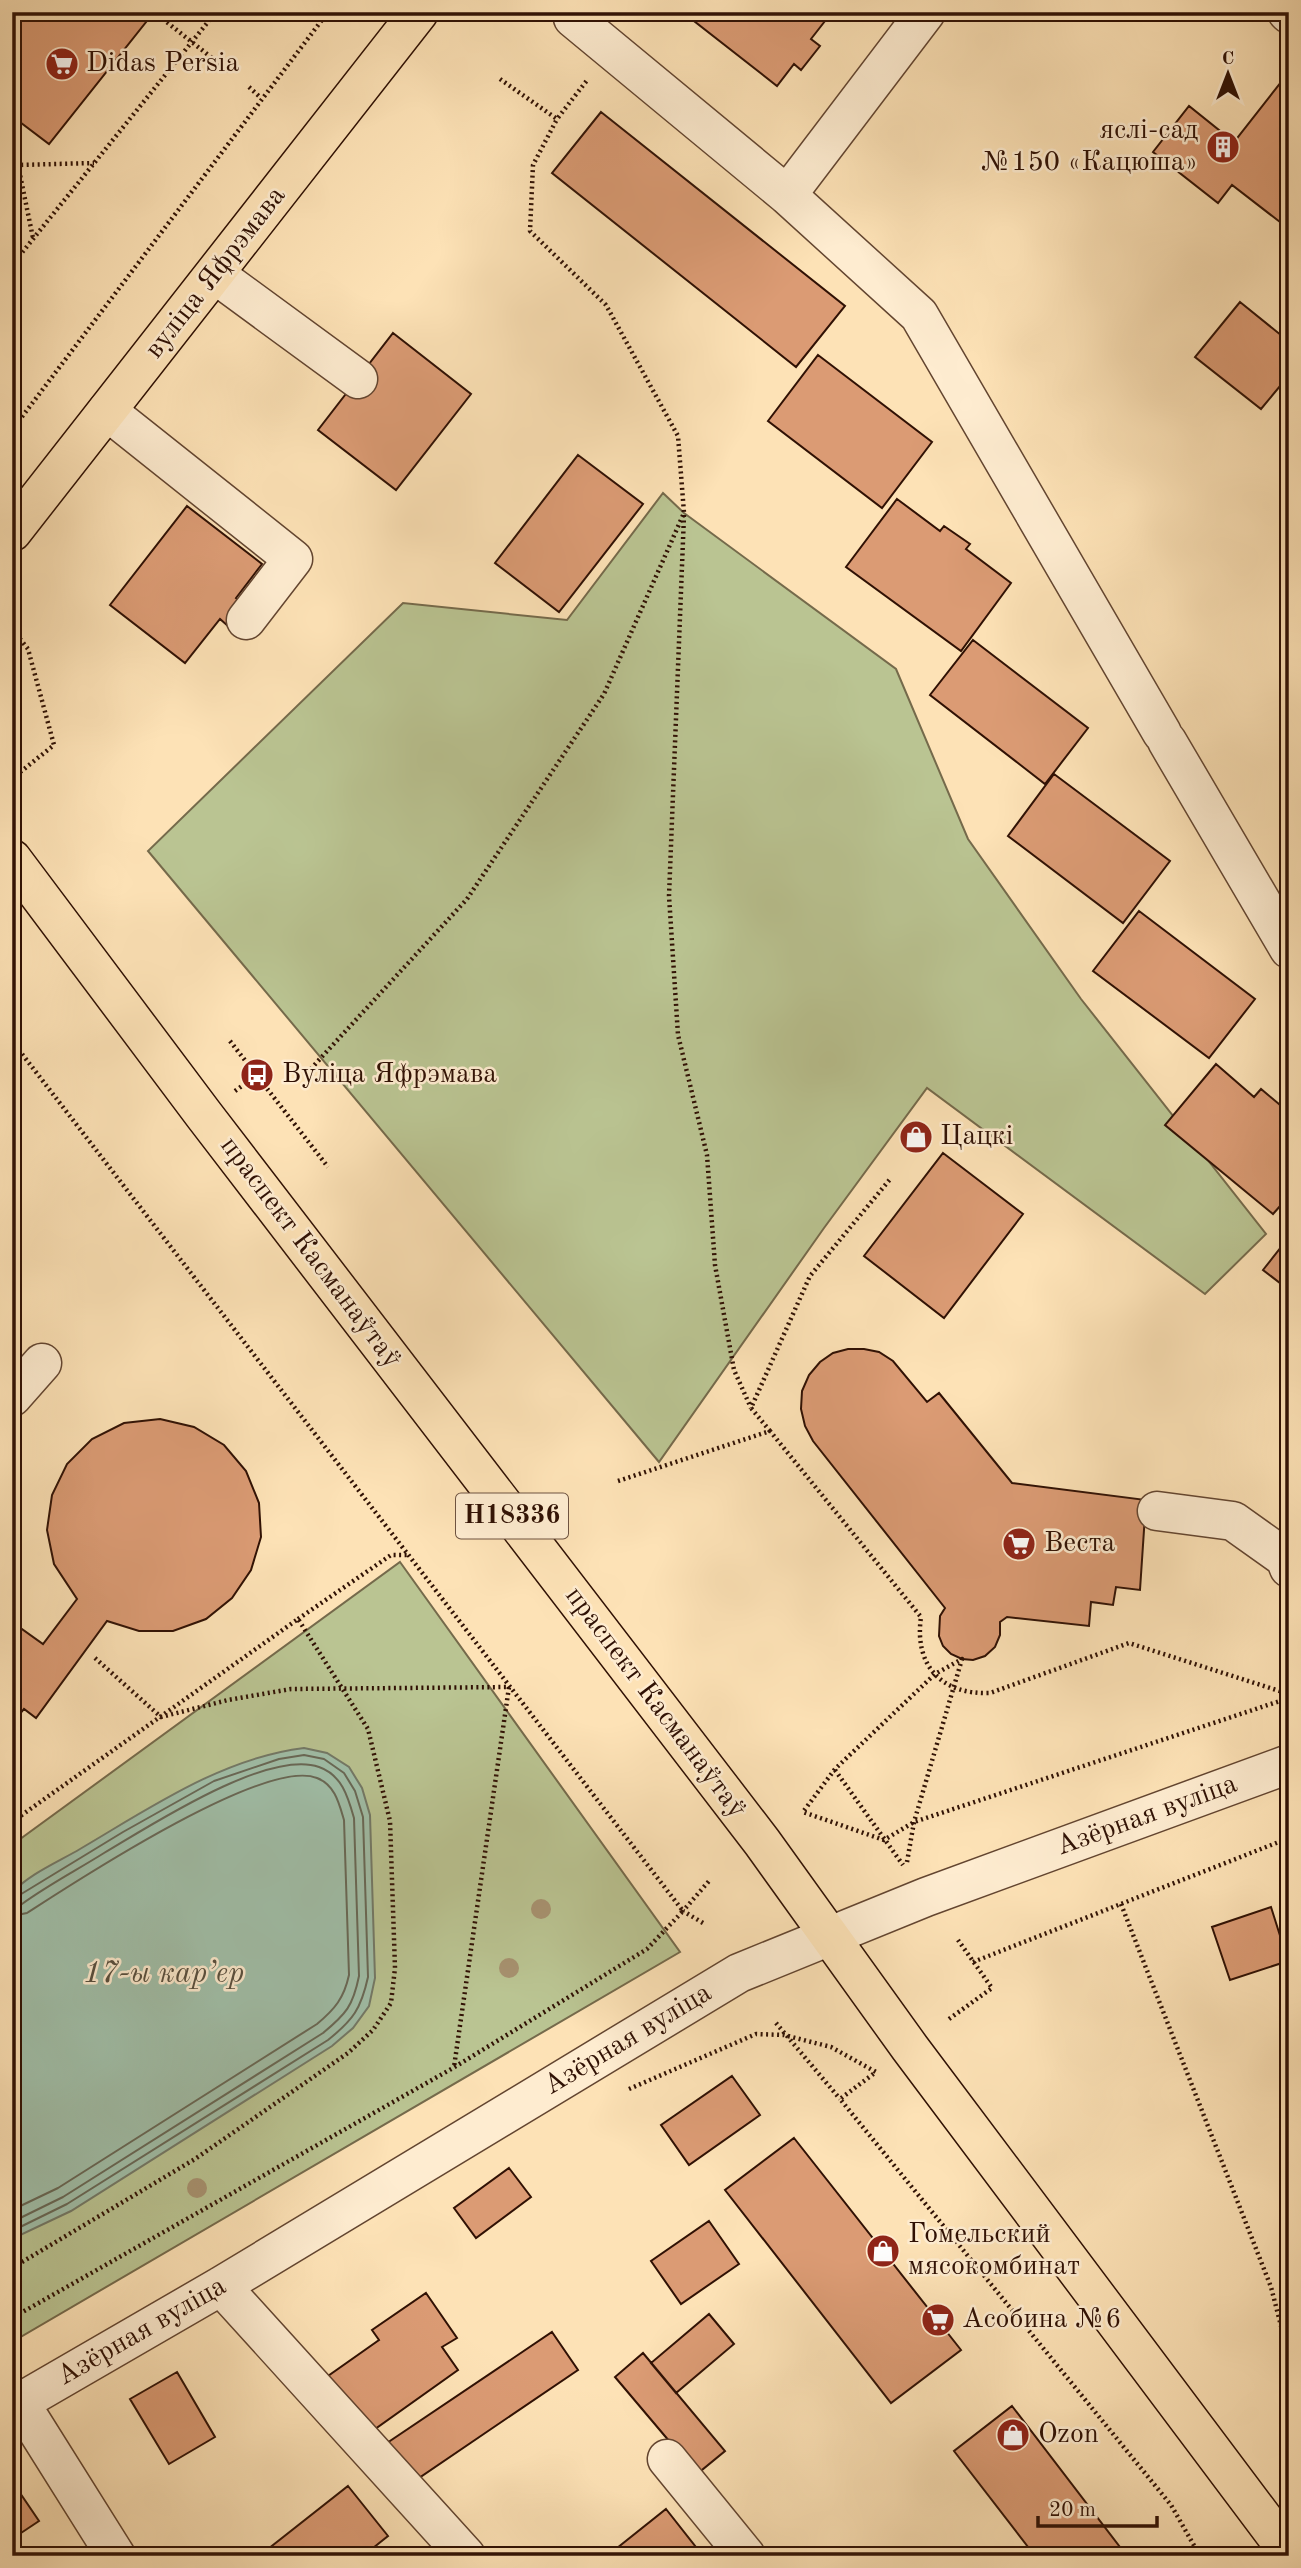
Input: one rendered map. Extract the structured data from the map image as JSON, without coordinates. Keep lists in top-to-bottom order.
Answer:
{
  "streets": {
    "main road": ["вуліца Яфрэмава", "праспект Касманаўтаў", "Н18336"],
    "street": ["Азёрная вуліца"]
  },
  "crossings": [
    ["праспект Касманаўтаў", "Азёрная вуліца"]
  ],
  "water": ["17-ы кар’ер"],
  "places": {
    "supermarket": ["Didas Persia", "Веста", "Асобина №6"],
    "building": ["яслі-сад №150 «Кацюша»"],
    "bus stop": ["Вуліца Яфрэмава"],
    "shop": ["Цацкі", "Гомельский мясокомбинат", "Ozon"]
  },
  "scale_bar": "20 m",
  "north": "top"
}
